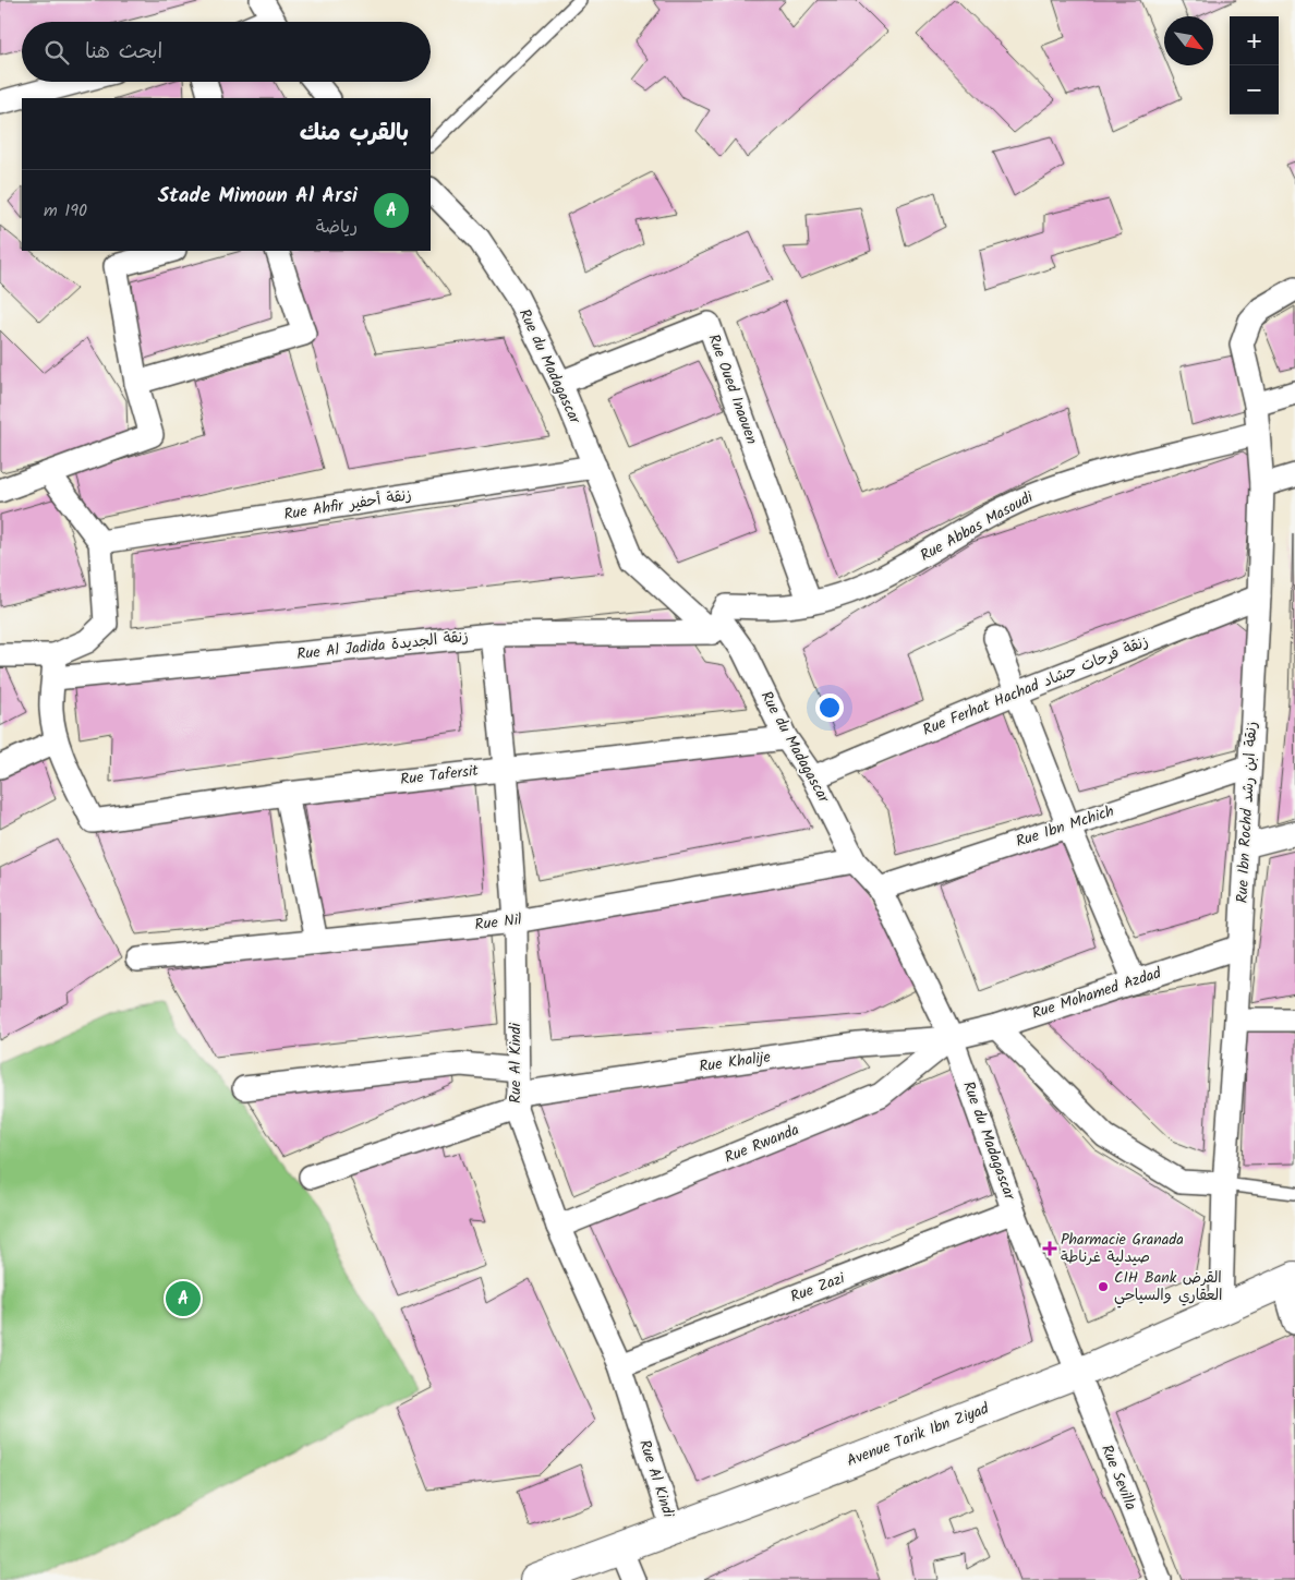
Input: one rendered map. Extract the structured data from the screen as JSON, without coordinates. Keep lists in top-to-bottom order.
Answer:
{
  "streets": {
    "street": [
      "Rue du Madagascar",
      "Rue Oued Inaouen",
      "Rue Ahfir زنقة أحفير",
      "Rue Abbas Masoudi",
      "Rue Al Jadida زنقة الجديدة",
      "Rue Ferhat Hachad زنقة فرحات حشاد",
      "Rue Tafersit",
      "Rue Ibn Rochd زنقة ابن رشد",
      "Rue Ibn Mchich",
      "Rue Nil",
      "Rue Mohamed Azdad",
      "Rue Khalije",
      "Rue Al Kindi",
      "Rue Rwanda",
      "Rue Zazi",
      "Avenue Tarik Ibn Ziyad",
      "Rue Sevilla"
    ]
  },
  "crossings": [
    ["Rue du Madagascar", "Rue Oued Inaouen"],
    ["Rue du Madagascar", "Rue Ahfir زنقة أحفير"],
    ["Rue du Madagascar", "Rue Abbas Masoudi"],
    ["Rue du Madagascar", "Rue Al Jadida زنقة الجديدة"],
    ["Rue du Madagascar", "Rue Ferhat Hachad زنقة فرحات حشاد"],
    ["Rue du Madagascar", "Rue Tafersit"],
    ["Rue du Madagascar", "Rue Ibn Mchich"],
    ["Rue du Madagascar", "Rue Nil"],
    ["Rue du Madagascar", "Rue Mohamed Azdad"],
    ["Rue du Madagascar", "Rue Khalije"],
    ["Rue du Madagascar", "Rue Rwanda"],
    ["Rue du Madagascar", "Rue Zazi"],
    ["Rue du Madagascar", "Avenue Tarik Ibn Ziyad"],
    ["Rue du Madagascar", "Rue Sevilla"],
    ["Rue Oued Inaouen", "Rue Abbas Masoudi"],
    ["Rue Abbas Masoudi", "Rue Al Jadida زنقة الجديدة"],
    ["Rue Abbas Masoudi", "Rue Ibn Rochd زنقة ابن رشد"],
    ["Rue Al Jadida زنقة الجديدة", "Rue Al Kindi"],
    ["Rue Ferhat Hachad زنقة فرحات حشاد", "Rue Ibn Rochd زنقة ابن رشد"],
    ["Rue Tafersit", "Rue Al Kindi"],
    ["Rue Ibn Rochd زنقة ابن رشد", "Rue Ibn Mchich"],
    ["Rue Ibn Rochd زنقة ابن رشد", "Rue Mohamed Azdad"],
    ["Rue Ibn Rochd زنقة ابن رشد", "Avenue Tarik Ibn Ziyad"],
    ["Rue Nil", "Rue Al Kindi"],
    ["Rue Mohamed Azdad", "Rue Khalije"],
    ["Rue Mohamed Azdad", "Rue Rwanda"],
    ["Rue Khalije", "Rue Al Kindi"],
    ["Rue Khalije", "Rue Rwanda"],
    ["Rue Al Kindi", "Rue Rwanda"],
    ["Rue Al Kindi", "Rue Zazi"],
    ["Rue Al Kindi", "Avenue Tarik Ibn Ziyad"],
    ["Avenue Tarik Ibn Ziyad", "Rue Sevilla"]
  ],
  "places": {
    "health": ["Pharmacie Granada صيدلية غرناطة"],
    "other": ["CIH Bank القرض العقاري والسياحي"]
  },
  "north": "bottom right",
  "page": {
    "map_buttons": ["+", "−"],
    "search": "ابحث هنا",
    "heading": "بالقرب منك",
    "list": [
      {
        "mark": "A",
        "name": "Stade Mimoun Al Arsi",
        "note": "رياضة",
        "value": "190 m"
      }
    ],
    "pins": "A"
  }
}
